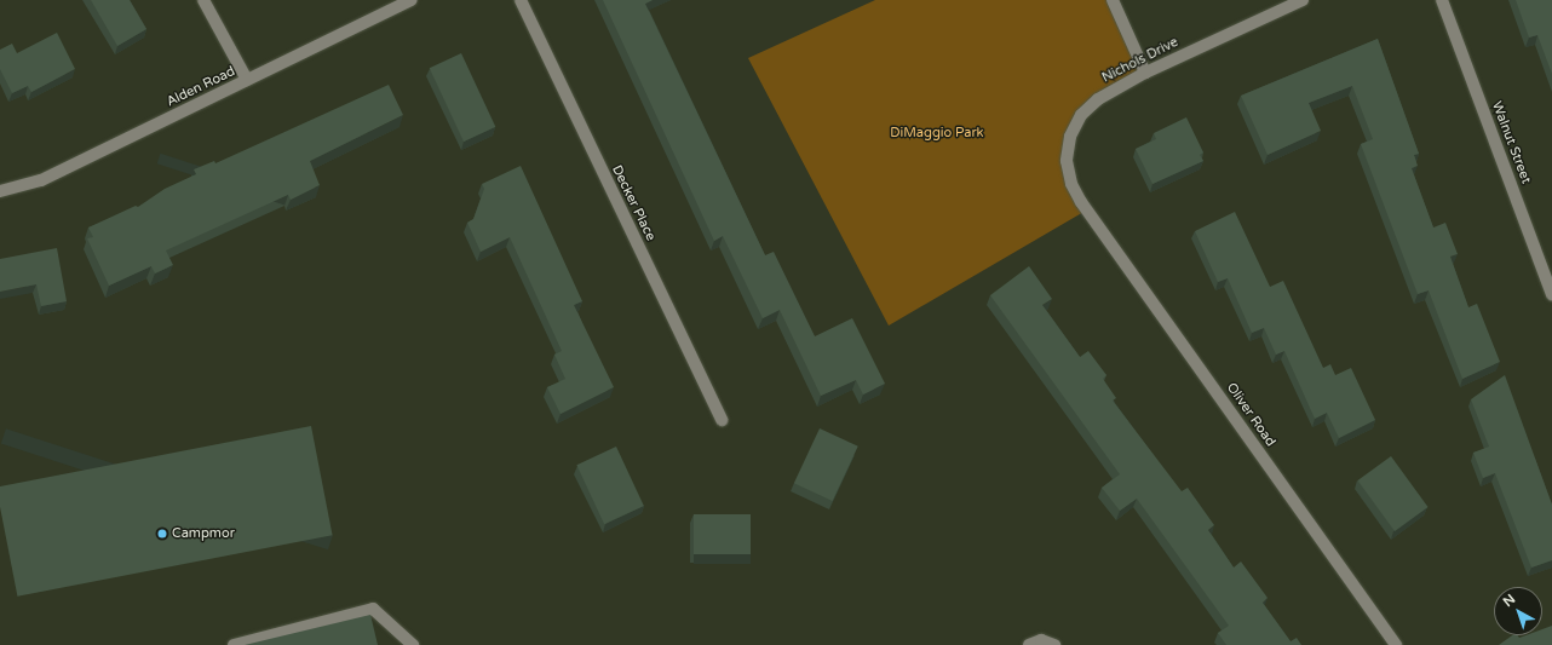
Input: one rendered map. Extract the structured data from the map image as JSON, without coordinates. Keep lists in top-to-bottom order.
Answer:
{
  "streets": {
    "street": [
      "Nichols Drive",
      "Alden Road",
      "Walnut Street",
      "Decker Place",
      "Oliver Road"
    ]
  },
  "crossings": [
    ["Nichols Drive", "Oliver Road"]
  ],
  "parks": ["DiMaggio Park"],
  "places": ["Campmor"],
  "north": "top left"
}
